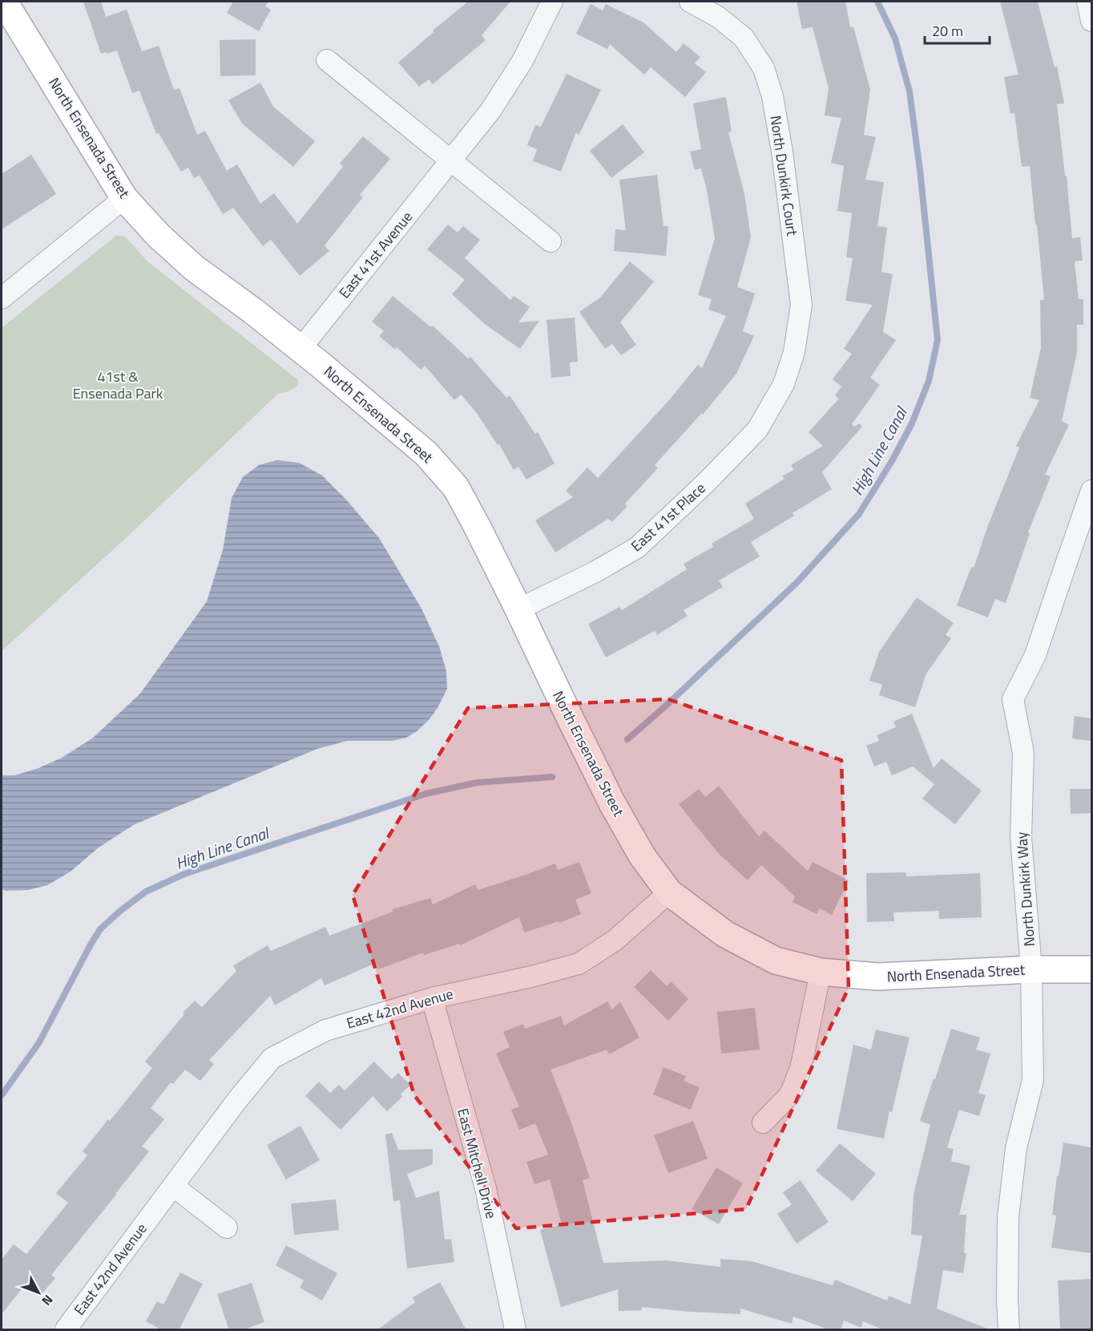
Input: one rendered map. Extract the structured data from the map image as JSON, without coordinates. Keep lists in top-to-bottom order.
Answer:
{
  "streets": {
    "street": [
      "North Ensenada Street",
      "North Dunkirk Court",
      "East 41st Avenue",
      "East 41st Place",
      "North Dunkirk Way",
      "East 42nd Avenue",
      "East Mitchell Drive"
    ]
  },
  "crossings": [
    ["North Ensenada Street", "East 41st Avenue"],
    ["North Ensenada Street", "East 41st Place"],
    ["North Ensenada Street", "North Dunkirk Way"],
    ["North Ensenada Street", "East 42nd Avenue"],
    ["North Dunkirk Court", "East 41st Place"],
    ["East 42nd Avenue", "East Mitchell Drive"]
  ],
  "water": ["High Line Canal"],
  "parks": ["41st & Ensenada Park"],
  "scale_bar": "20 m",
  "north": "bottom right"
}
